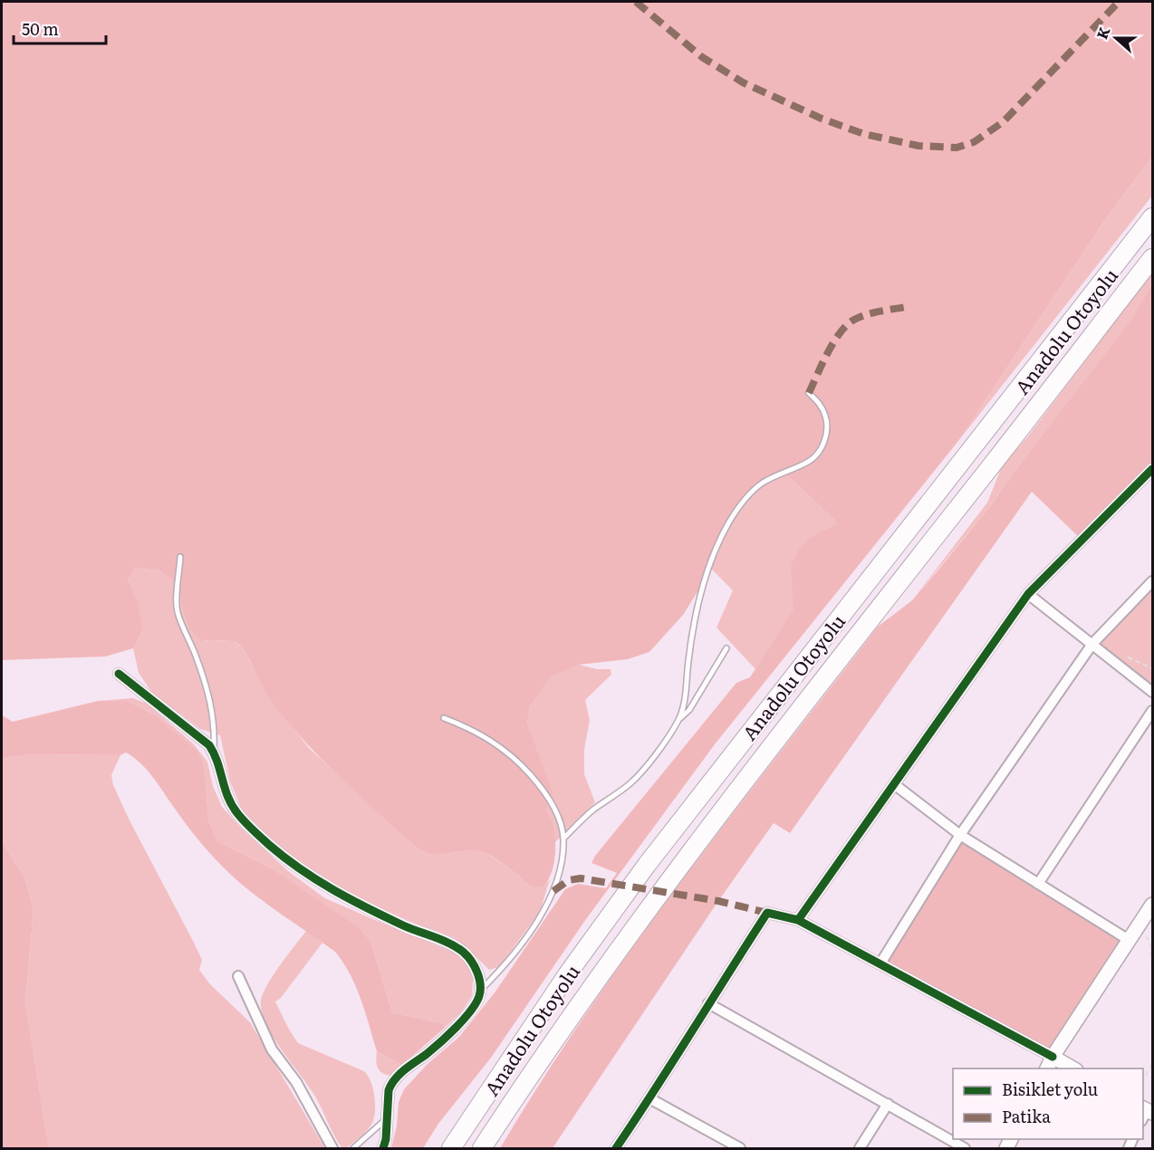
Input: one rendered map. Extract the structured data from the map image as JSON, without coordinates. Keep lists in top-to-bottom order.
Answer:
{
  "streets": {
    "highway": ["Anadolu Otoyolu"]
  },
  "legend": ["Bisiklet yolu", "Patika"],
  "scale_bar": "50 m",
  "north": "left"
}
